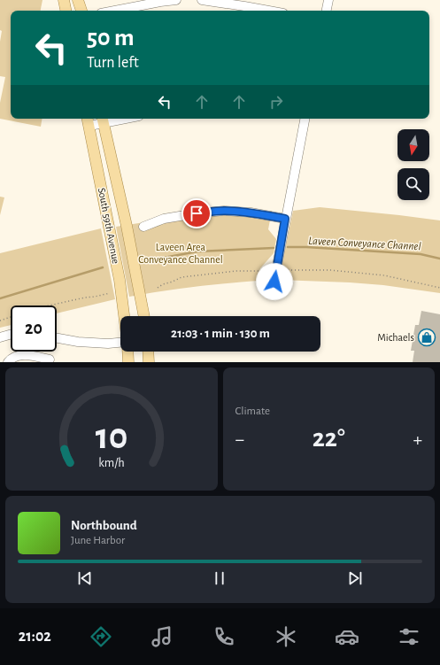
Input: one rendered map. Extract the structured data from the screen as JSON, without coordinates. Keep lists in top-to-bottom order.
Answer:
{
  "streets": {
    "main road": ["South 59th Avenue"]
  },
  "water": ["Laveen Conveyance Channel"],
  "parks": ["Laveen Area Conveyance Channel"],
  "places": {
    "shop": ["Michaels"]
  },
  "north": "bottom",
  "page": {
    "turn": ["50 m", "Turn left"],
    "limit": "20",
    "trip": "21:03 · 1 min · 130 m",
    "tile": "Climate",
    "heat": ["−", "22°", "+"],
    "song": ["Northbound", "June Harbor"],
    "tabs": "21:02",
    "gauge": ["10", "km/h"]
  }
}
